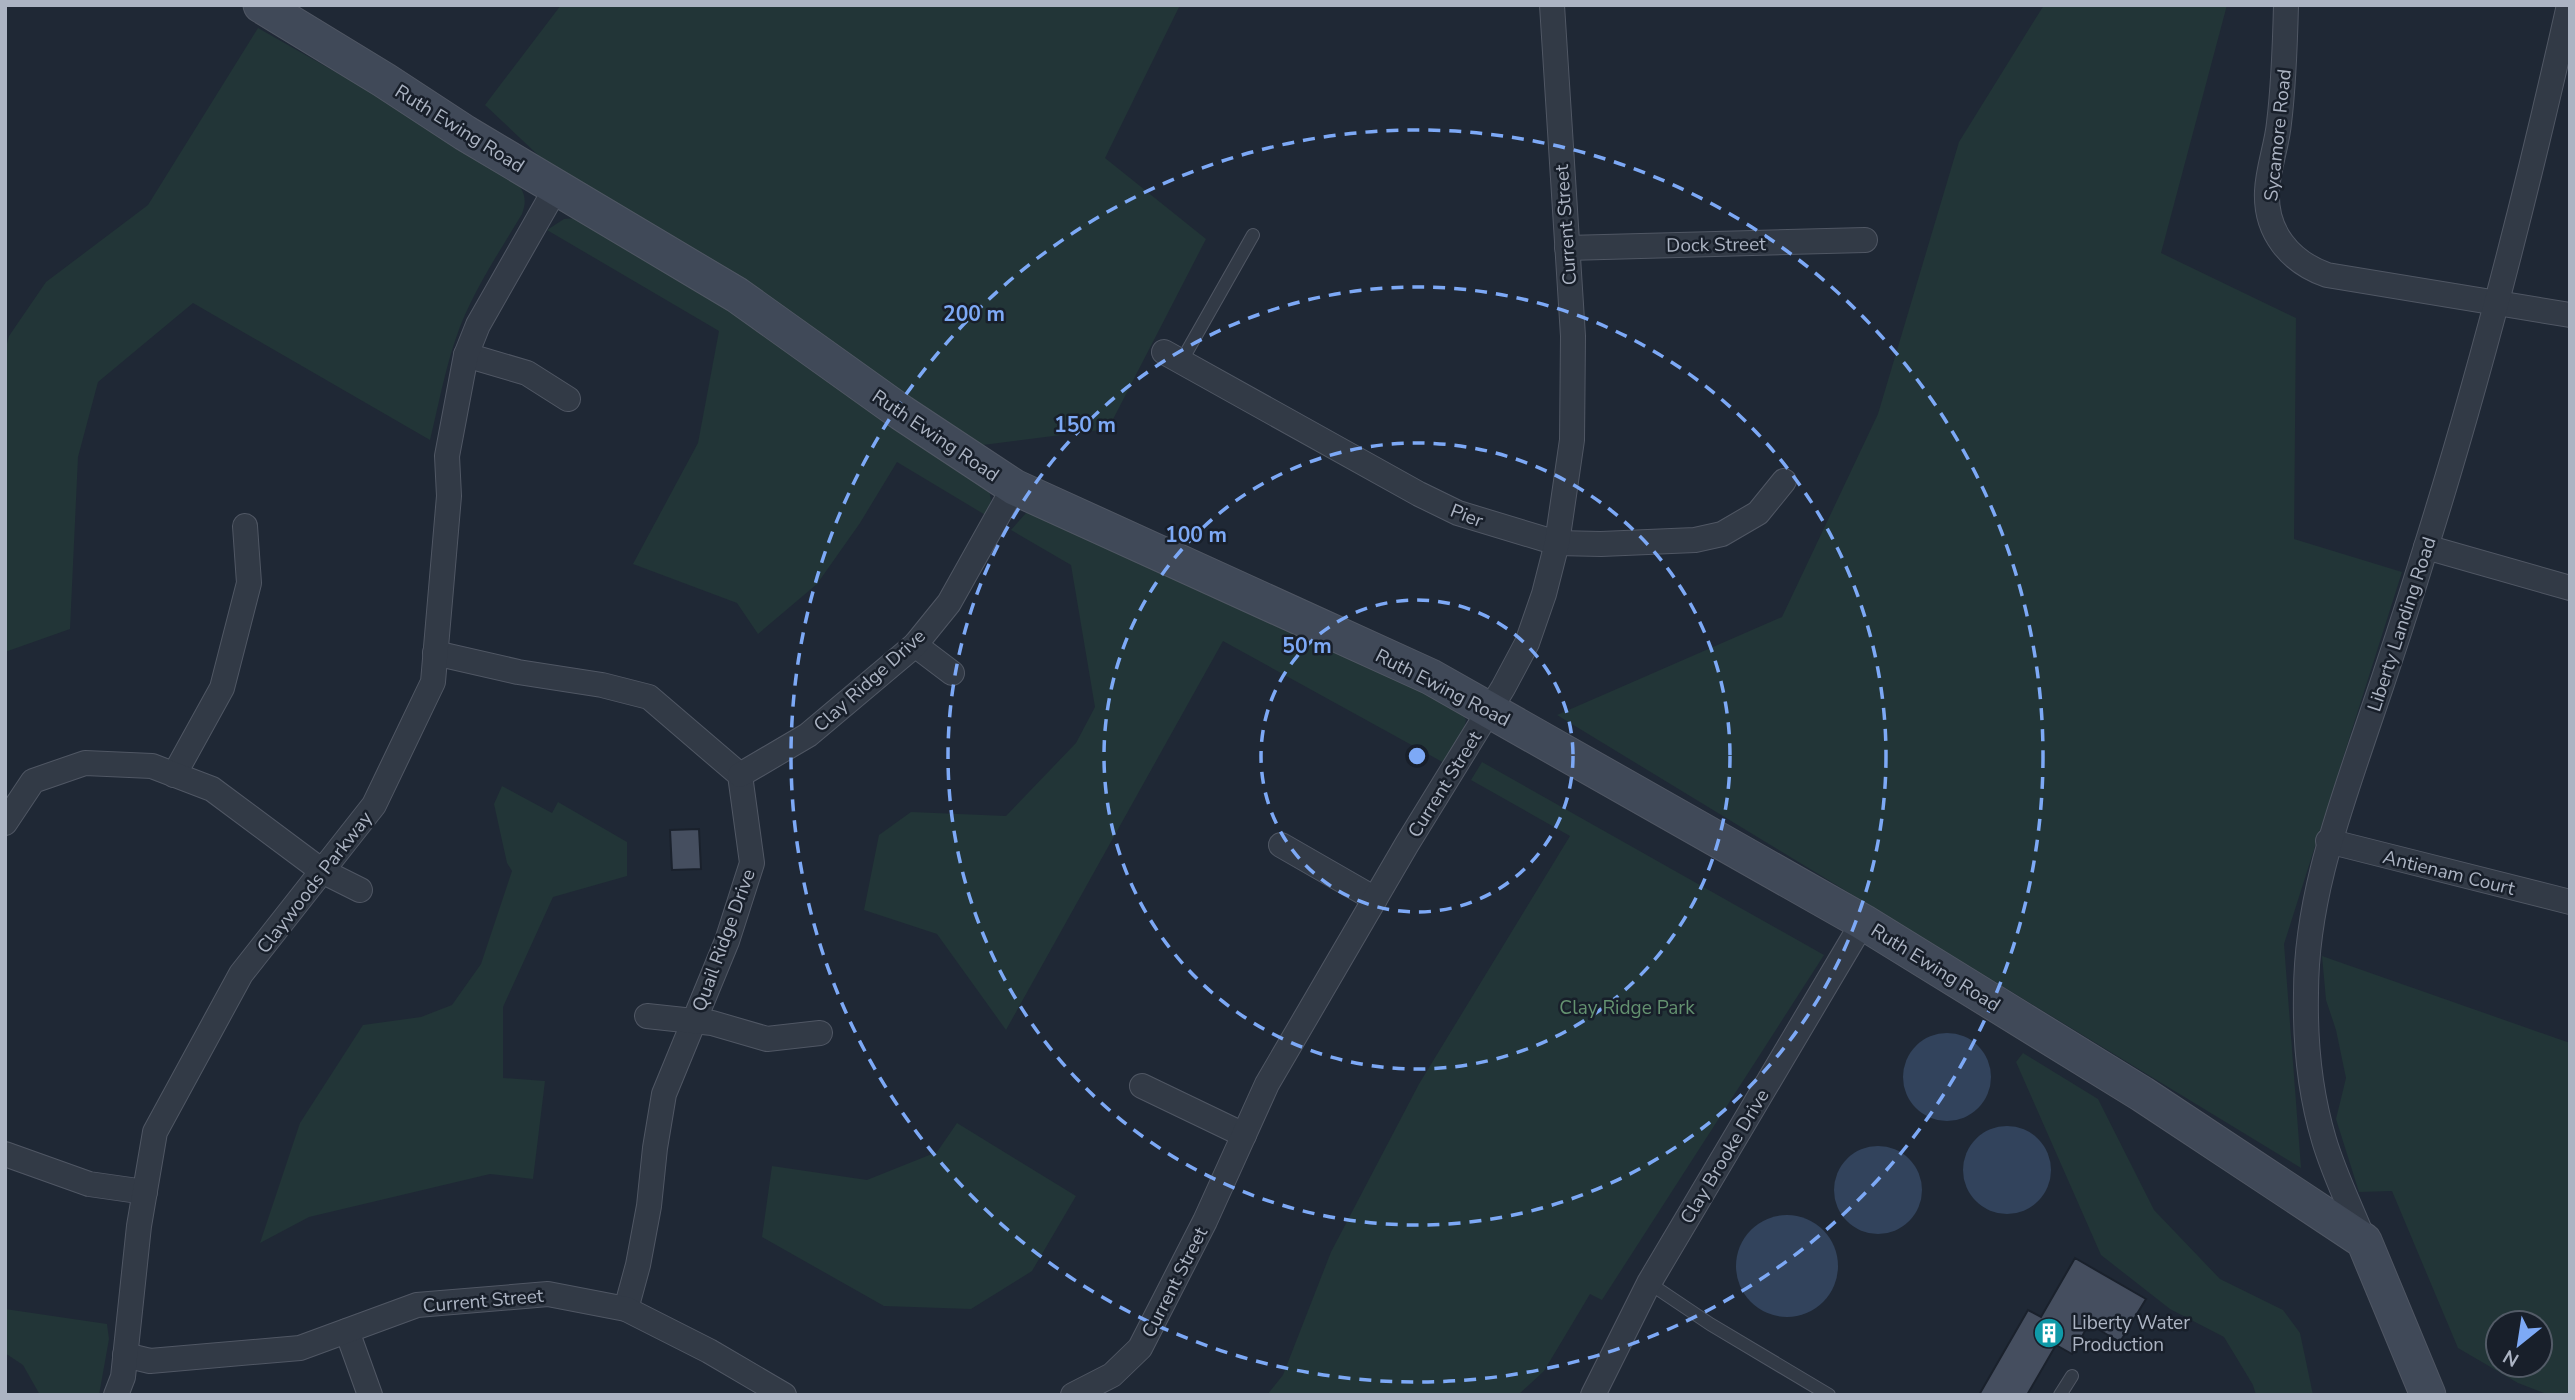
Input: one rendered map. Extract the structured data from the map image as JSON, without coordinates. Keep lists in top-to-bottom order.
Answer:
{
  "streets": {
    "street": [
      "Ruth Ewing Road",
      "Sycamore Road",
      "Current Street",
      "Dock Street",
      "Pier",
      "Liberty Landing Road",
      "Clay Ridge Drive",
      "Antienam Court",
      "Claywoods Parkway",
      "Quail Ridge Drive",
      "Clay Brooke Drive"
    ]
  },
  "crossings": [
    ["Ruth Ewing Road", "Current Street"],
    ["Ruth Ewing Road", "Liberty Landing Road"],
    ["Ruth Ewing Road", "Clay Ridge Drive"],
    ["Ruth Ewing Road", "Claywoods Parkway"],
    ["Ruth Ewing Road", "Clay Brooke Drive"],
    ["Sycamore Road", "Liberty Landing Road"],
    ["Current Street", "Dock Street"],
    ["Current Street", "Pier"],
    ["Current Street", "Claywoods Parkway"],
    ["Current Street", "Quail Ridge Drive"],
    ["Liberty Landing Road", "Antienam Court"],
    ["Clay Ridge Drive", "Quail Ridge Drive"]
  ],
  "parks": ["Clay Ridge Park"],
  "places": {
    "building": ["Liberty Water Production"]
  },
  "north": "bottom left",
  "rings": [
    "200 m",
    "150 m",
    "100 m",
    "50 m"
  ]
}
